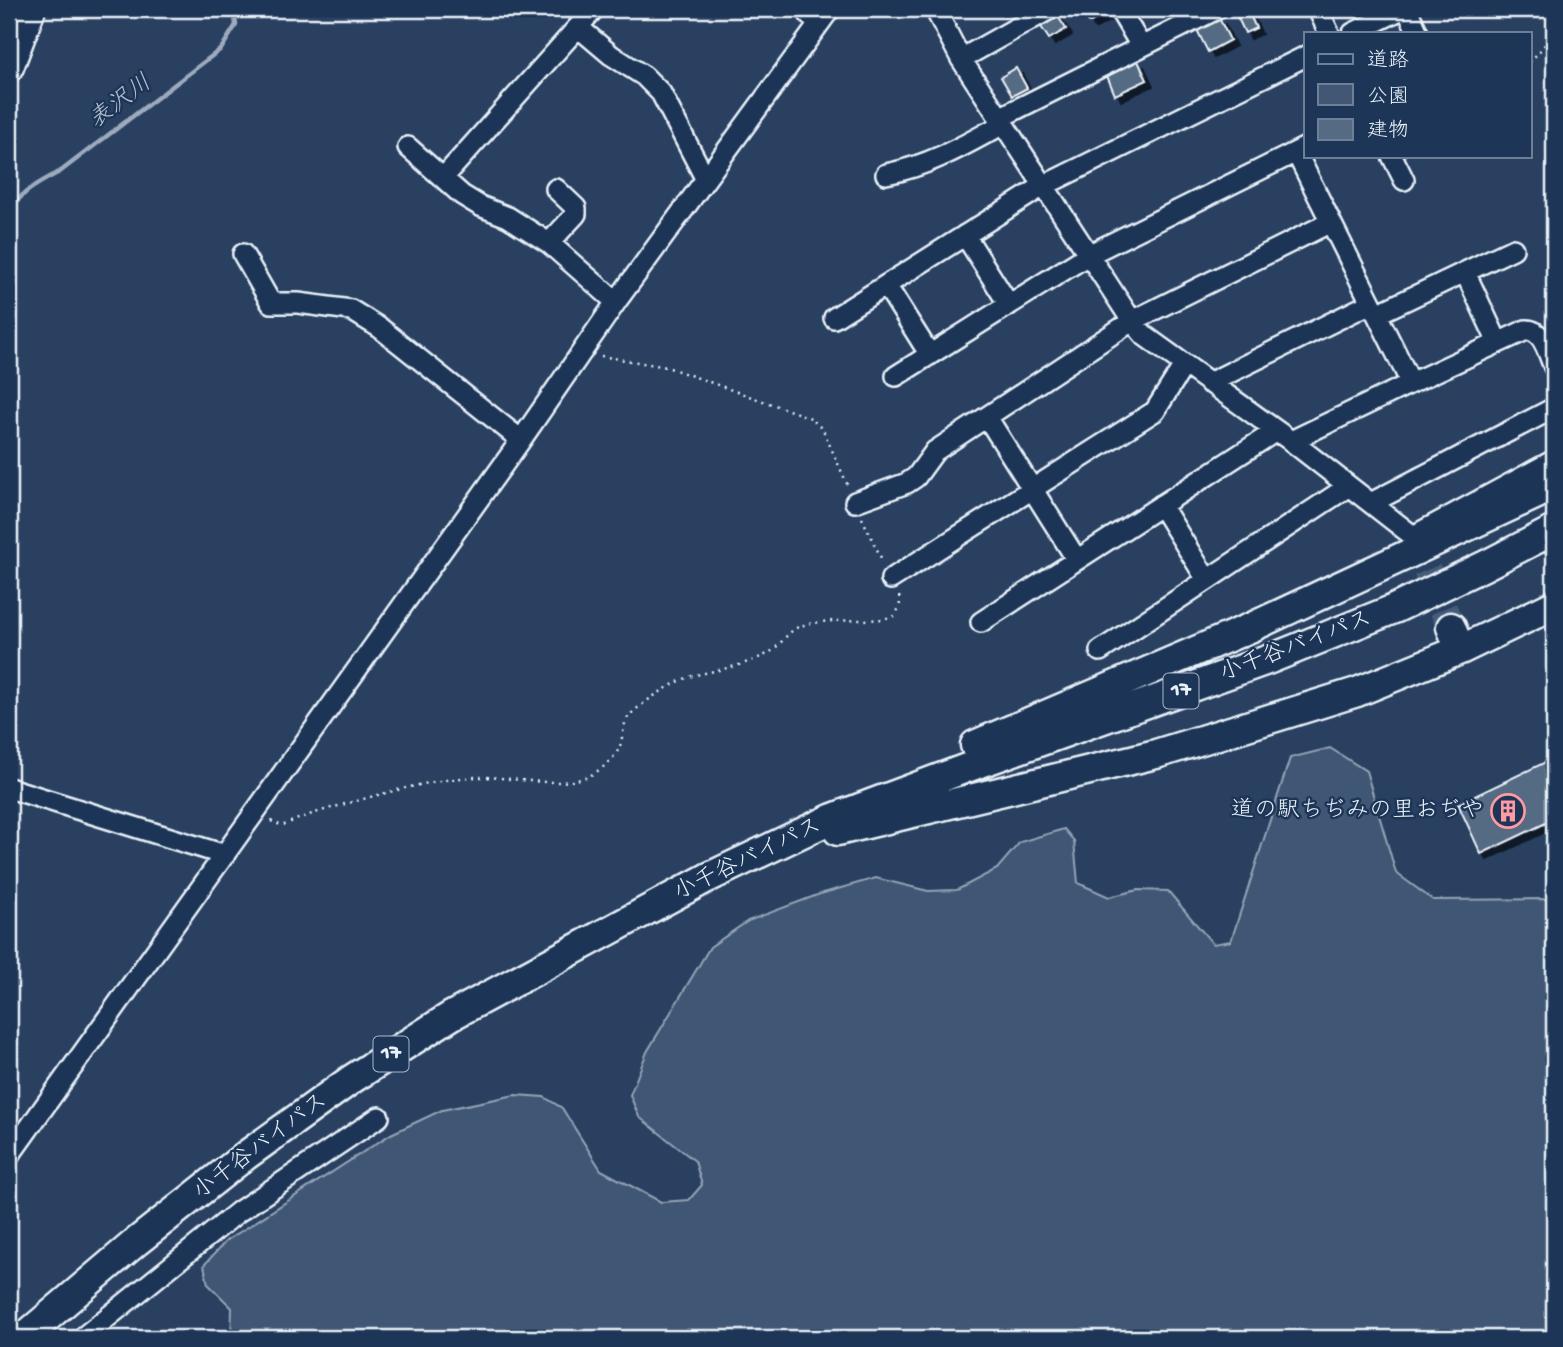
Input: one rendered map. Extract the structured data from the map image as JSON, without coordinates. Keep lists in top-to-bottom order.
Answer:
{
  "streets": {
    "highway": ["小千谷バイパス", "17"]
  },
  "water": ["表沢川"],
  "places": {
    "building": ["道の駅ちぢみの里おぢや"]
  },
  "legend": ["道路", "公園", "建物"]
}
